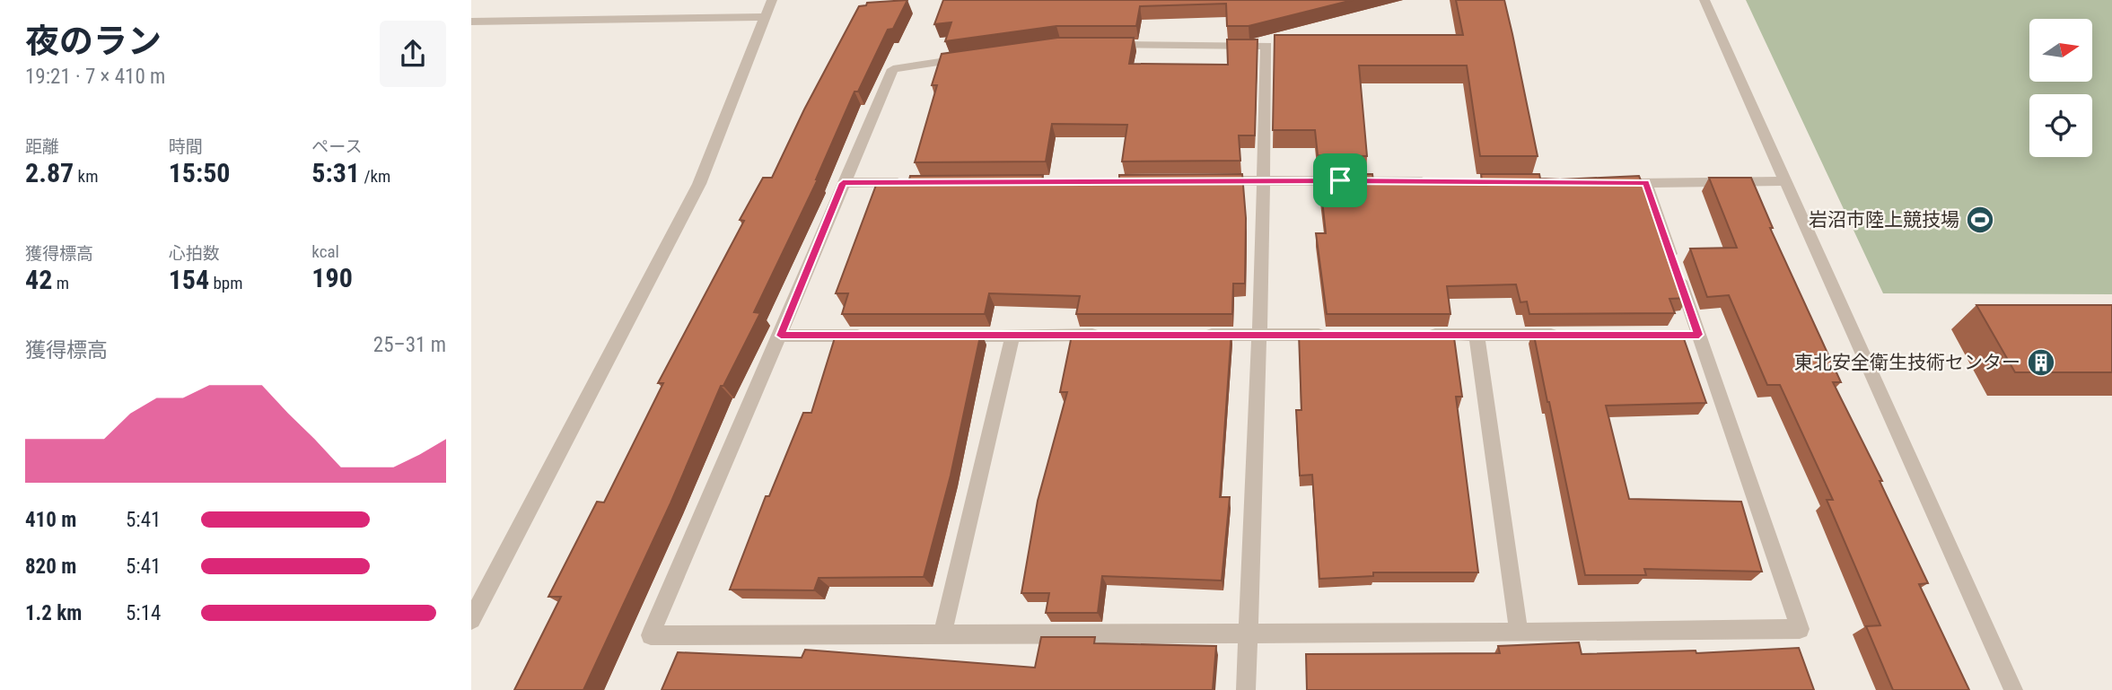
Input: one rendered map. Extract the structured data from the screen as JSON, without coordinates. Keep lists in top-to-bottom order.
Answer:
{
  "places": {
    "sports": ["岩沼市陸上競技場"],
    "building": ["東北安全衛生技術センター"]
  },
  "north": "right",
  "page": {
    "heading": ["夜のラン", "19:21 · 7 × 410 m"],
    "stats": [
      ["距離", "2.87 km"],
      ["時間", "15:50"],
      ["ペース", "5:31 /km"],
      ["獲得標高", "42 m"],
      ["心拍数", "154 bpm"],
      ["kcal", "190"]
    ],
    "chart": ["獲得標高", "25–31 m"],
    "list": [
      {
        "name": "410 m",
        "note": "5:41"
      },
      {
        "name": "820 m",
        "note": "5:41"
      },
      {
        "name": "1.2 km",
        "note": "5:14"
      }
    ]
  }
}
